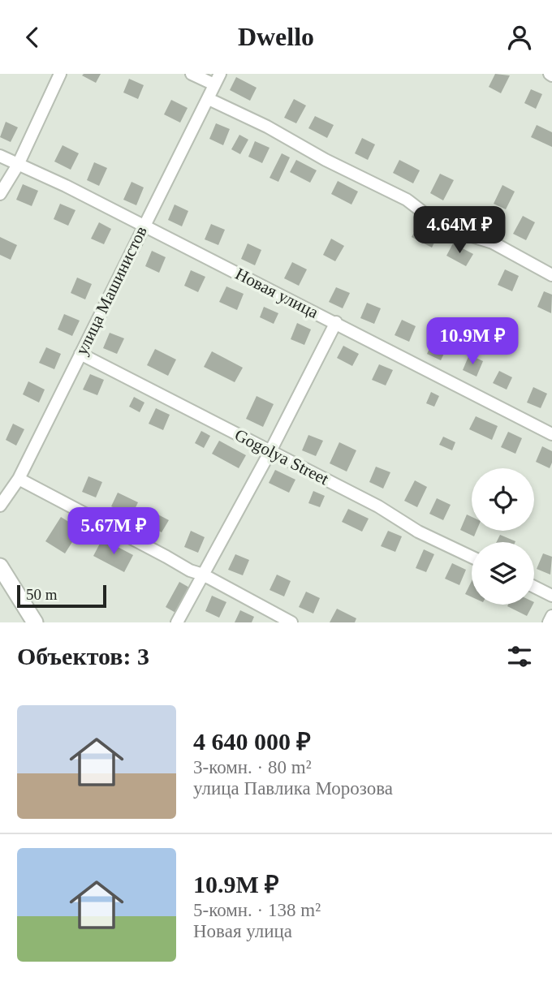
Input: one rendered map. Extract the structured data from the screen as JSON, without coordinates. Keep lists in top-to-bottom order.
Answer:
{
  "streets": {
    "street": ["улица Машинистов", "Новая улица", "Gogolya Street"]
  },
  "crossings": [
    ["улица Машинистов", "Новая улица"],
    ["улица Машинистов", "Gogolya Street"]
  ],
  "scale_bar": "50 m",
  "page": {
    "header": "Dwello",
    "price": ["4.64M ₽", "10.9M ₽", "5.67M ₽"],
    "scale": "50 m",
    "heading": "Объектов: 3",
    "list": [
      {
        "name": "4 640 000 ₽",
        "note": "3-комн. · 80 m² · улица Павлика Морозова"
      },
      {
        "name": "10.9M ₽",
        "note": "5-комн. · 138 m² · Новая улица"
      }
    ]
  }
}
